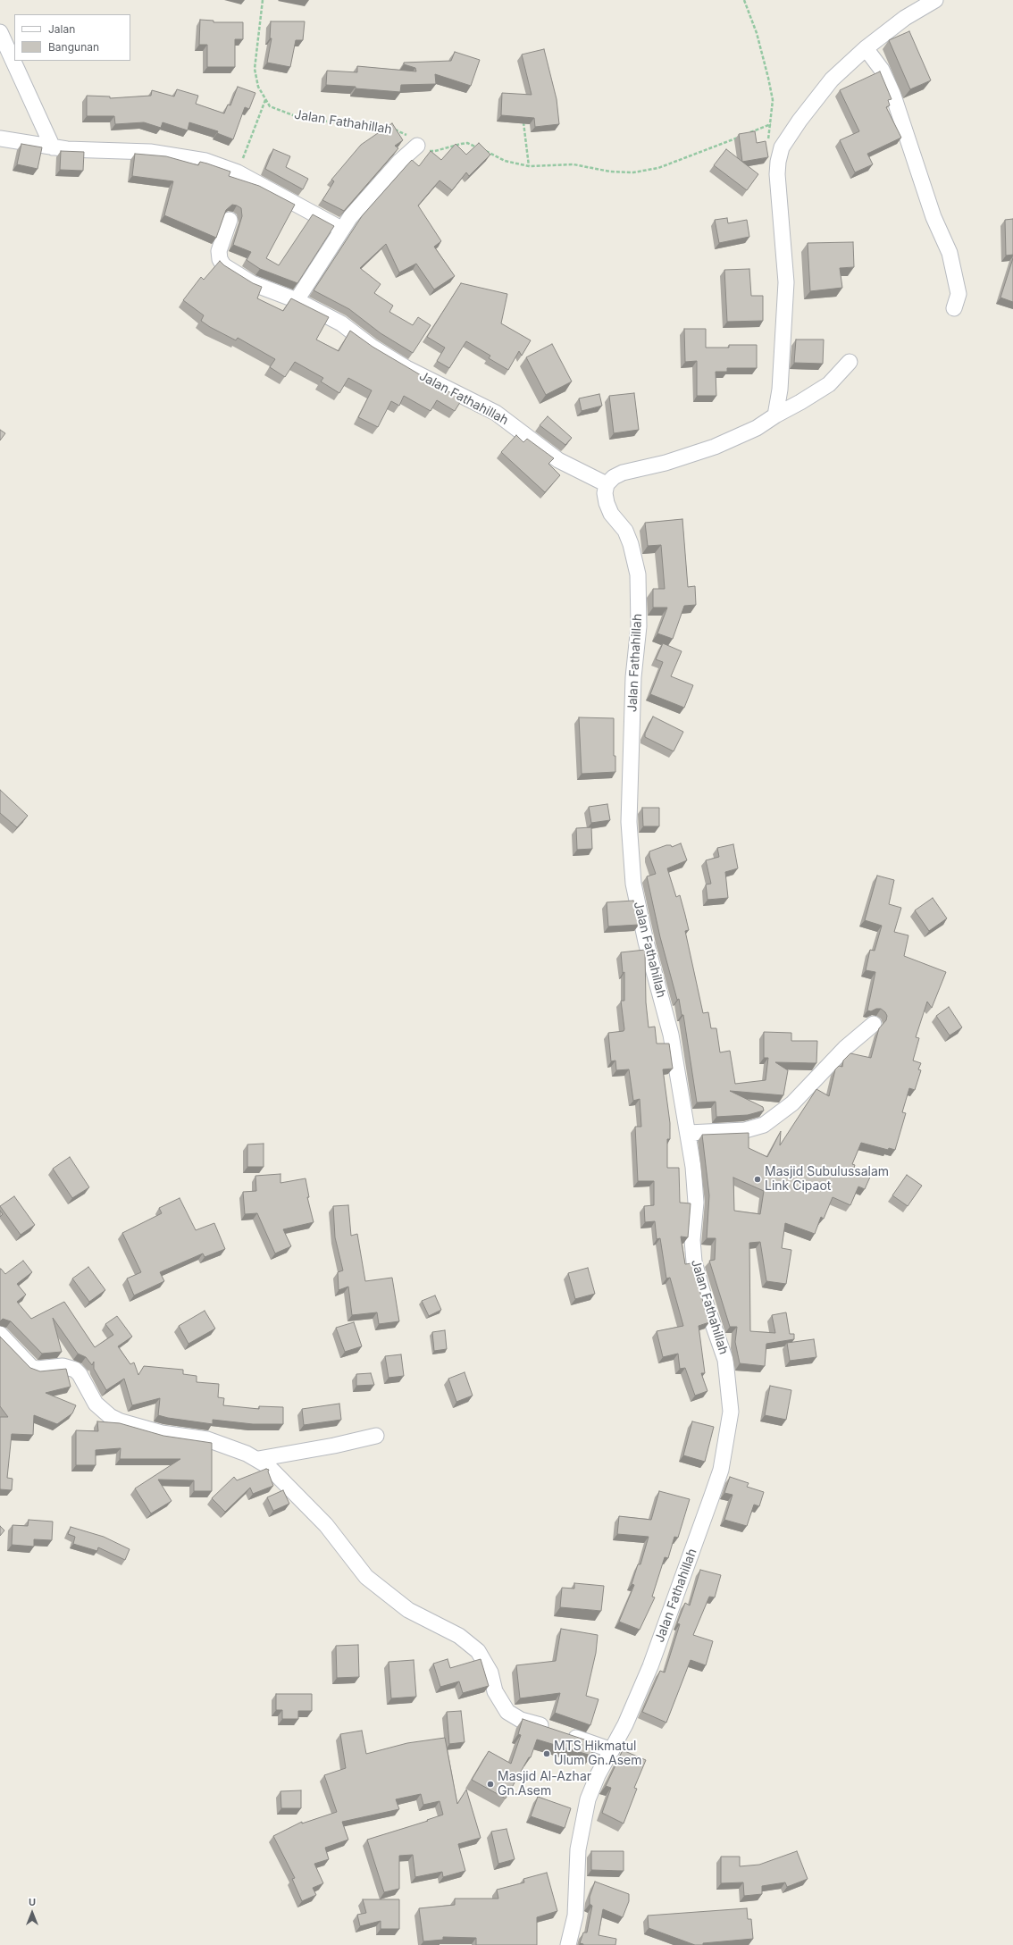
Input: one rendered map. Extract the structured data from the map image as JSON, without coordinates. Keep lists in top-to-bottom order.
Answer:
{
  "streets": {
    "street": ["Jalan Fathahillah"]
  },
  "places": ["Masjid Subulussalam Link Cipaot", "MTS Hikmatul Ulum Gn.Asem", "Masjid Al-Azhar Gn.Asem"],
  "legend": ["Jalan", "Bangunan"],
  "north": "top"
}
